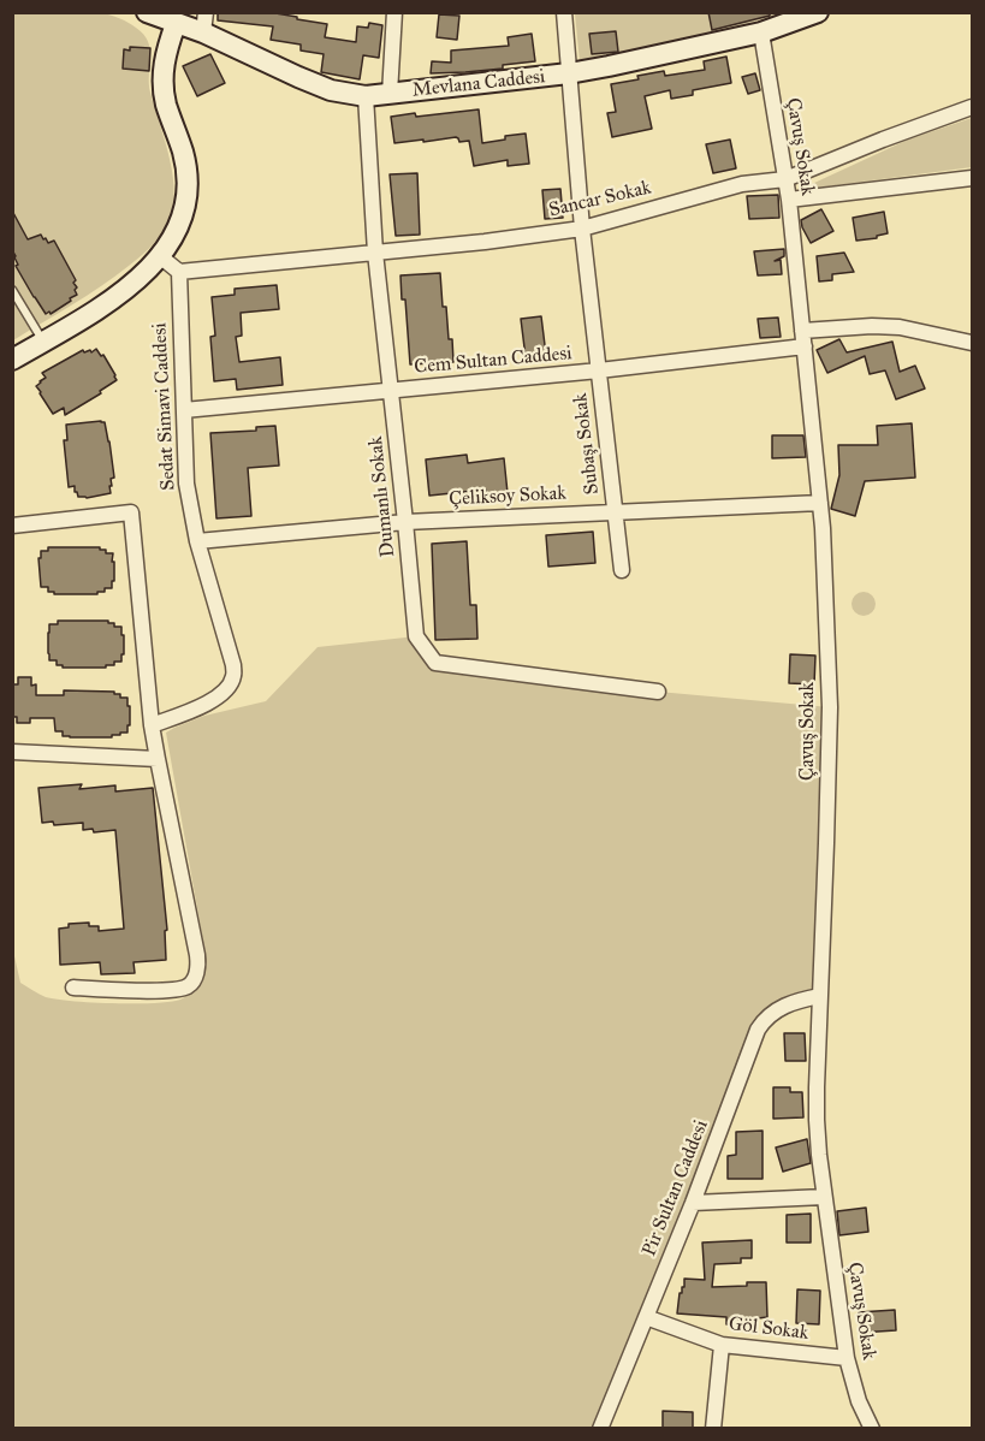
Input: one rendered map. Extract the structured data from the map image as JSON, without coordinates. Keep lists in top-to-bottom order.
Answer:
{
  "streets": {
    "street": [
      "Mevlana Caddesi",
      "Çavuş Sokak",
      "Sancar Sokak",
      "Cem Sultan Caddesi",
      "Sedat Simavi Caddesi",
      "Subaşı Sokak",
      "Dumanlı Sokak",
      "Çeliksoy Sokak",
      "Pir Sultan Caddesi",
      "Göl Sokak"
    ]
  },
  "crossings": [
    ["Mevlana Caddesi", "Çavuş Sokak"],
    ["Mevlana Caddesi", "Subaşı Sokak"],
    ["Mevlana Caddesi", "Dumanlı Sokak"],
    ["Çavuş Sokak", "Sancar Sokak"],
    ["Çavuş Sokak", "Cem Sultan Caddesi"],
    ["Çavuş Sokak", "Çeliksoy Sokak"],
    ["Çavuş Sokak", "Pir Sultan Caddesi"],
    ["Çavuş Sokak", "Göl Sokak"],
    ["Sancar Sokak", "Sedat Simavi Caddesi"],
    ["Sancar Sokak", "Subaşı Sokak"],
    ["Sancar Sokak", "Dumanlı Sokak"],
    ["Cem Sultan Caddesi", "Sedat Simavi Caddesi"],
    ["Cem Sultan Caddesi", "Subaşı Sokak"],
    ["Cem Sultan Caddesi", "Dumanlı Sokak"],
    ["Sedat Simavi Caddesi", "Çeliksoy Sokak"],
    ["Subaşı Sokak", "Çeliksoy Sokak"],
    ["Dumanlı Sokak", "Çeliksoy Sokak"],
    ["Pir Sultan Caddesi", "Göl Sokak"]
  ]
}
